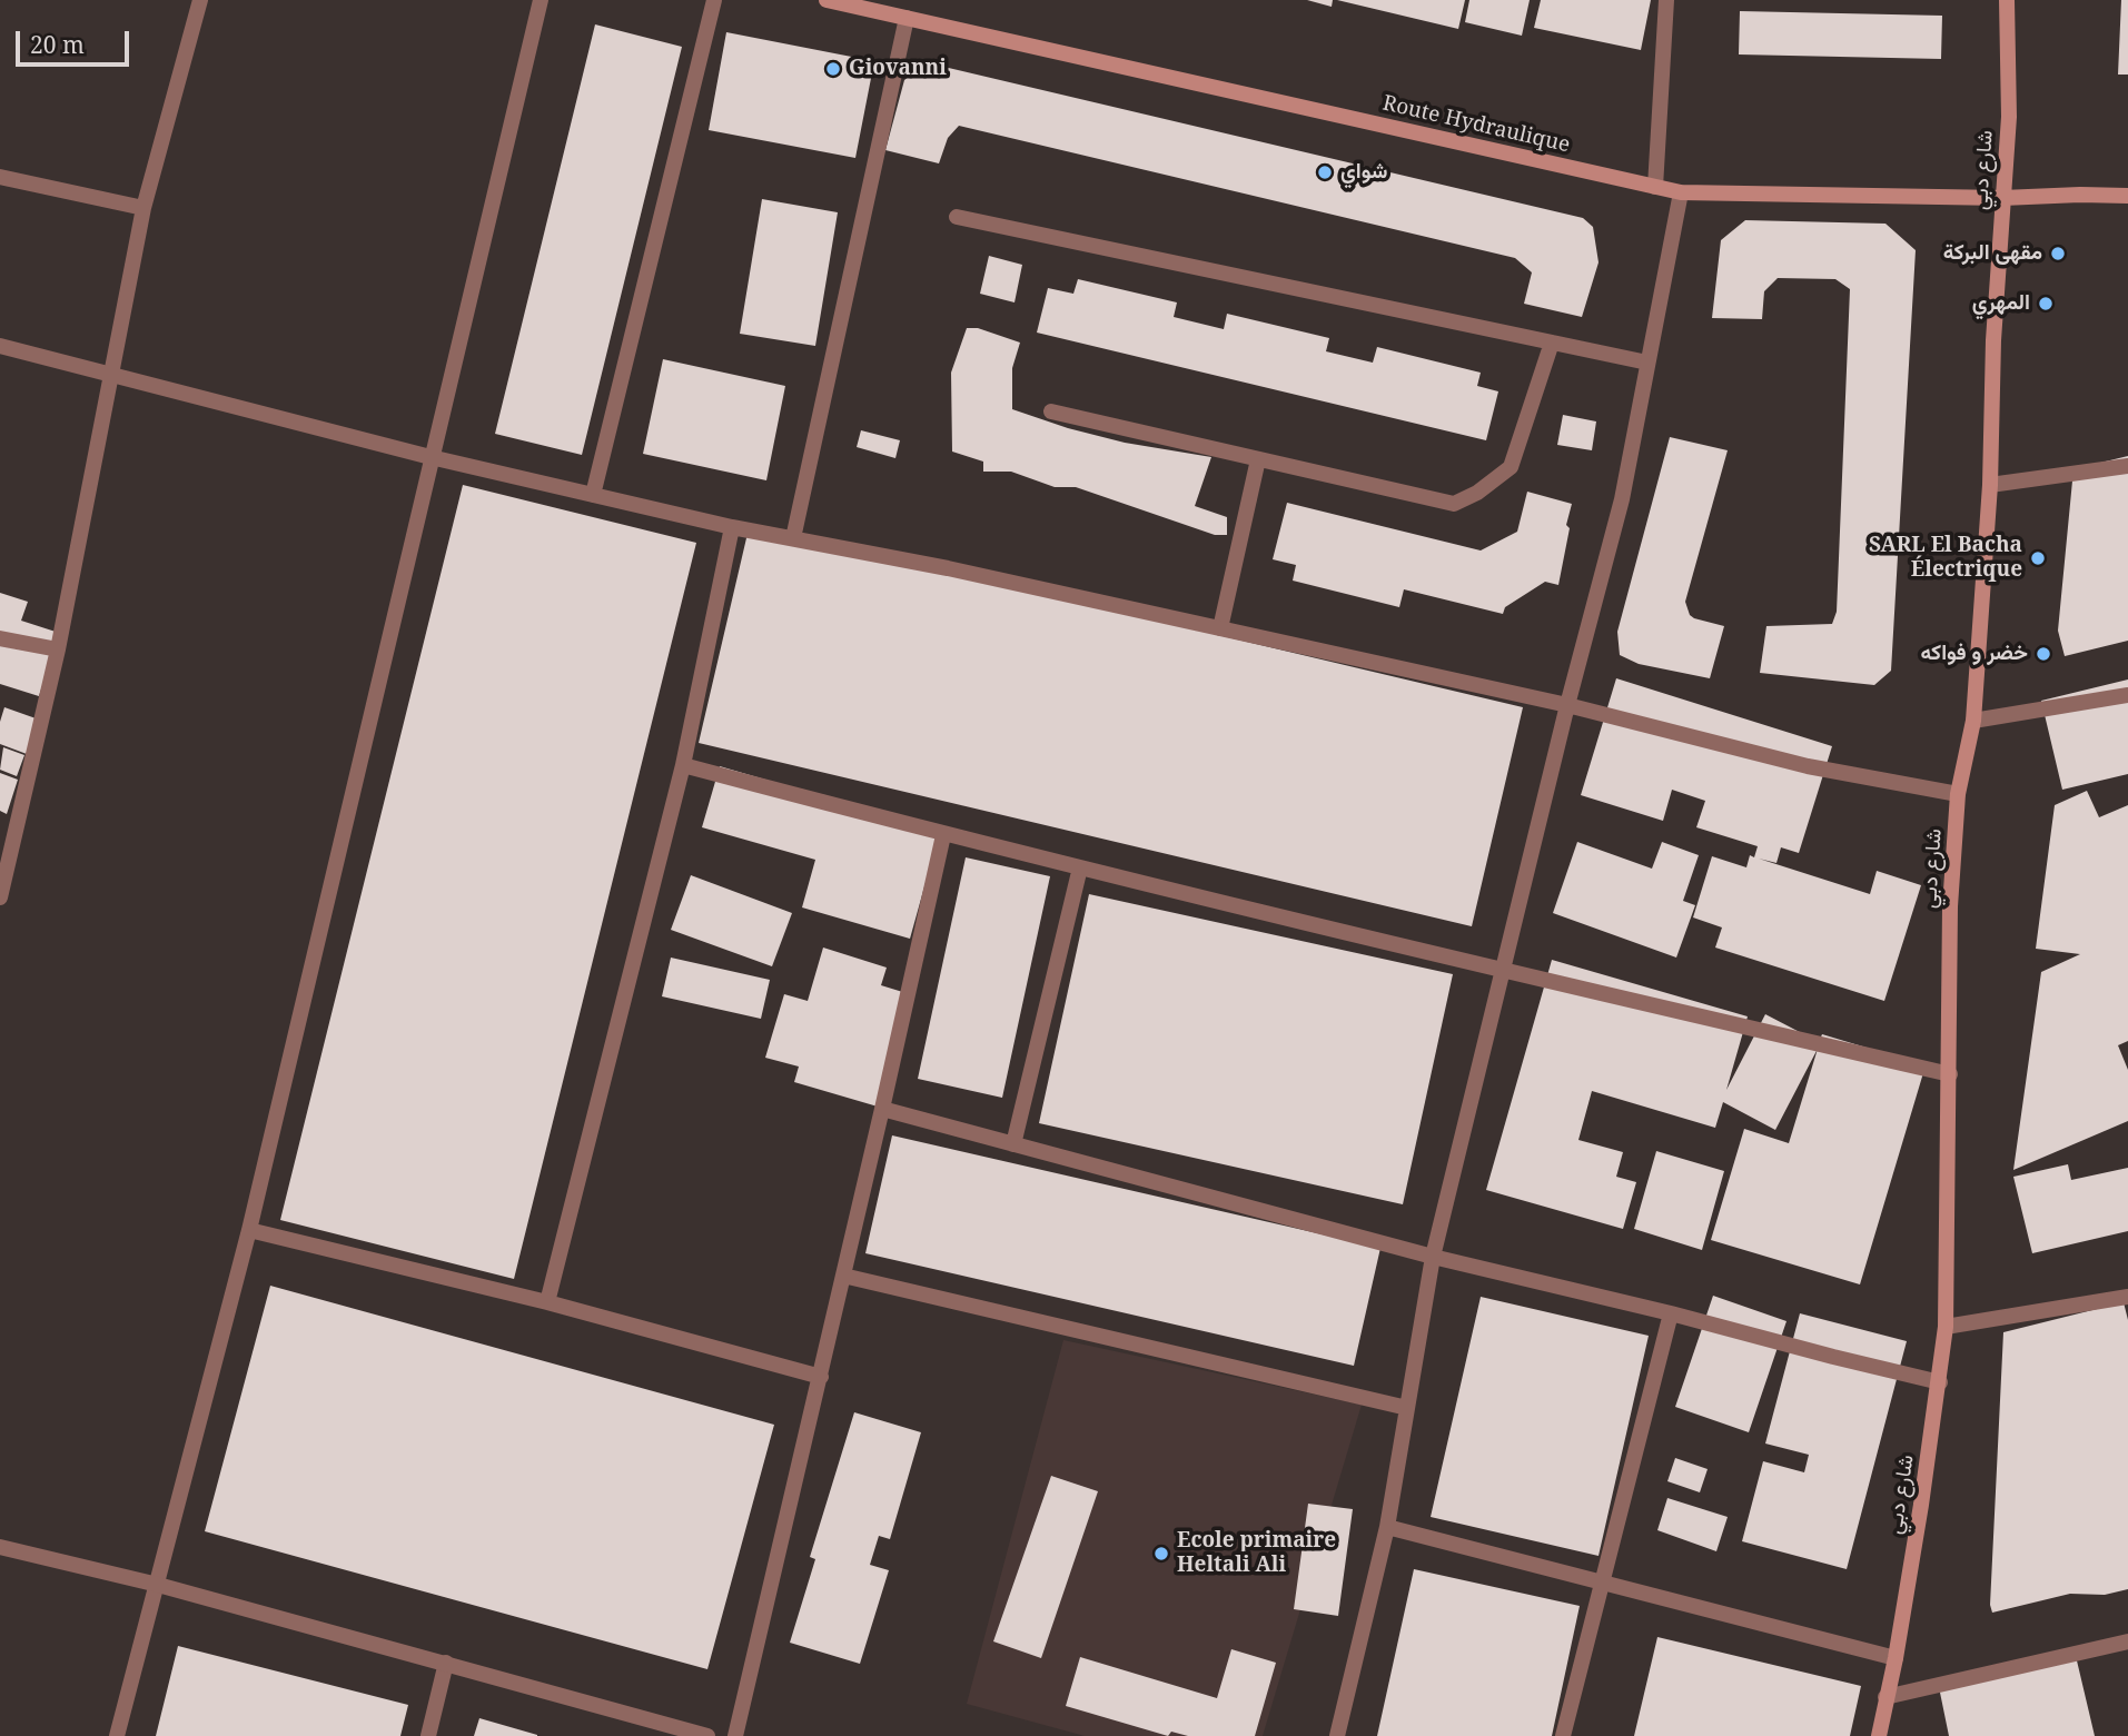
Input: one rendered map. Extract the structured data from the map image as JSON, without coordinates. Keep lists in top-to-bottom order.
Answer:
{
  "streets": {
    "main road": ["Route Hydraulique", "شارع دبي"]
  },
  "crossings": [
    ["Route Hydraulique", "شارع دبي"]
  ],
  "places": [
    "Giovanni",
    "شواي",
    "مقهى البركة",
    "المهري",
    "SARL El Bacha Électrique",
    "خضر و فواكه",
    "Ecole primaire Heltali Ali"
  ],
  "scale_bar": "20 m"
}
